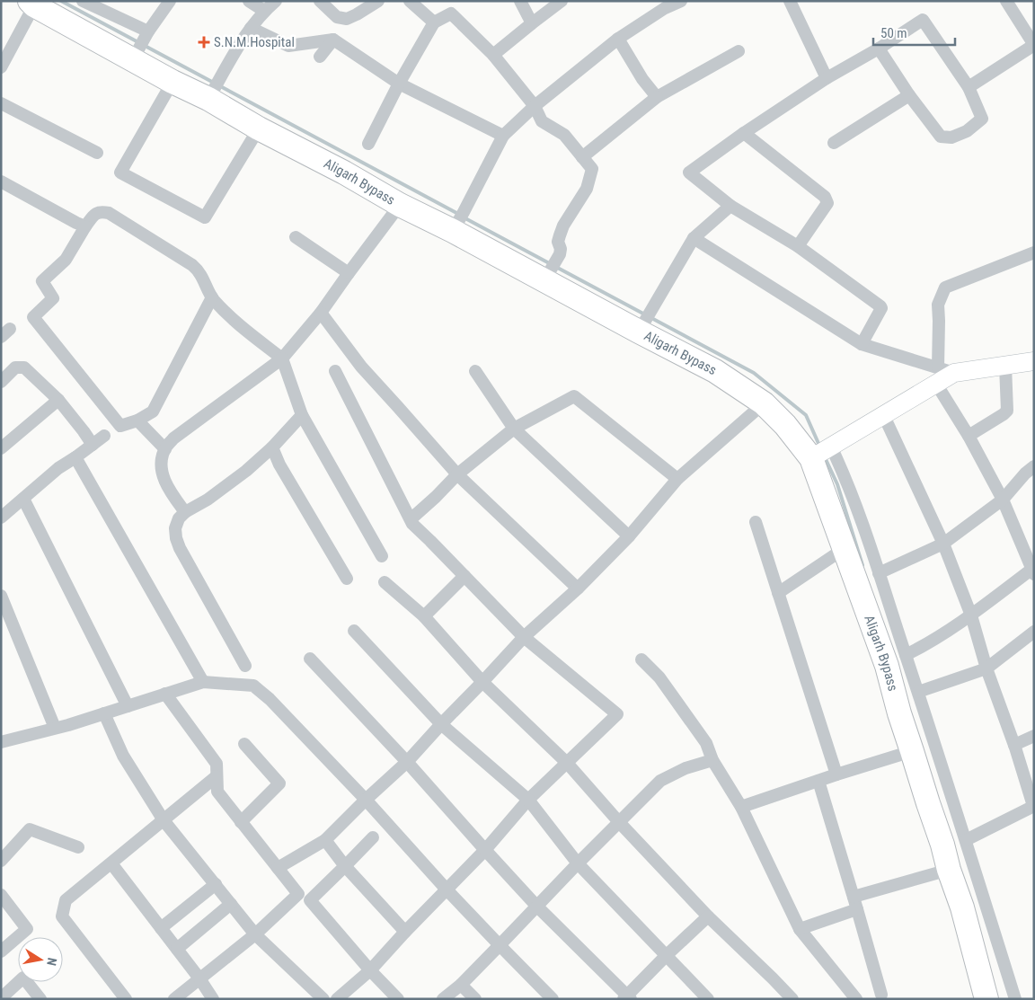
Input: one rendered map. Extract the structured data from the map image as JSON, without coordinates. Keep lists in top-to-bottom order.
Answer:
{
  "streets": {
    "highway": ["Aligarh Bypass"]
  },
  "places": {
    "health": ["S.N.M.Hospital"]
  },
  "scale_bar": "50 m",
  "north": "right"
}
